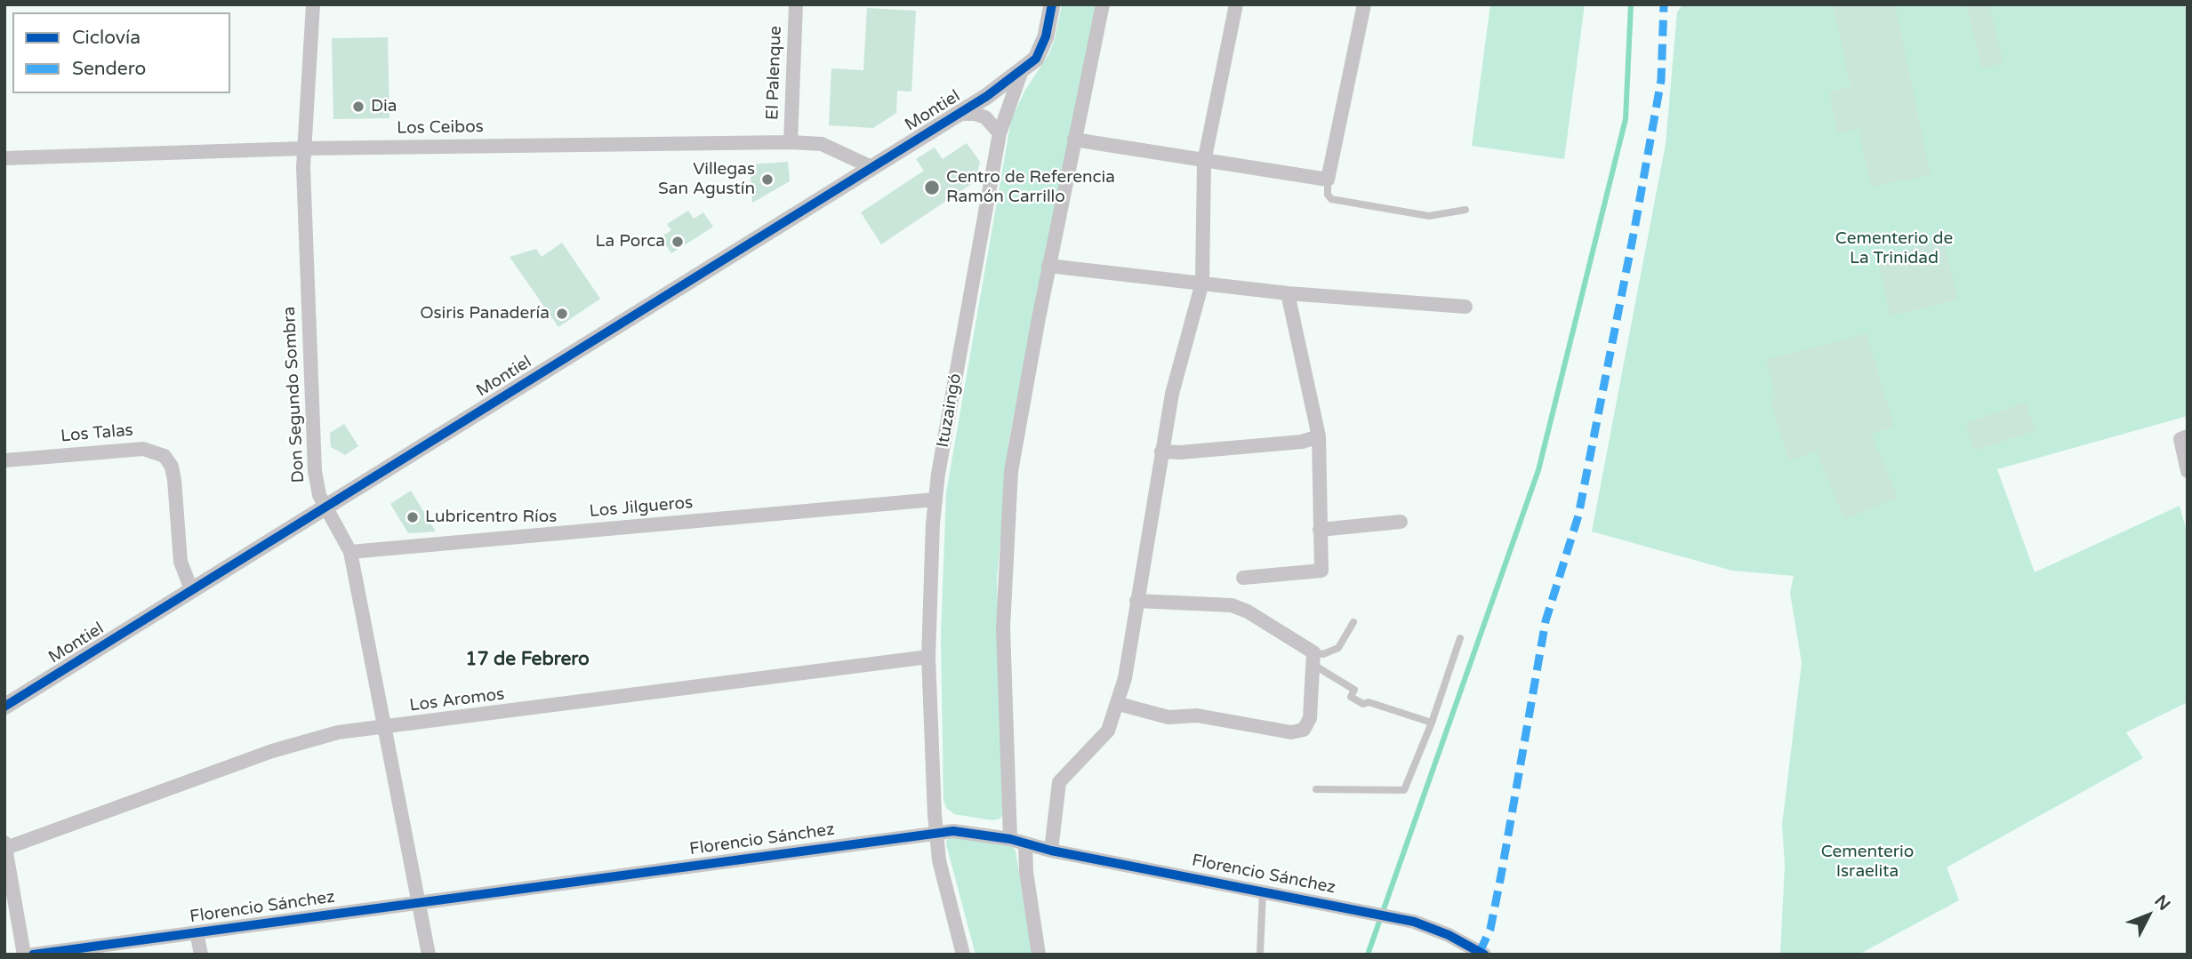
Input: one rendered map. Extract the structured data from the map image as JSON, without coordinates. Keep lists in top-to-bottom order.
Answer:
{
  "streets": {
    "street": [
      "El Palenque",
      "Montiel",
      "Los Ceibos",
      "Don Segundo Sombra",
      "Ituzaingó",
      "Los Talas",
      "Los Jilgueros",
      "Los Aromos",
      "Florencio Sánchez"
    ]
  },
  "crossings": [
    ["El Palenque", "Los Ceibos"],
    ["Montiel", "Los Ceibos"],
    ["Montiel", "Don Segundo Sombra"],
    ["Montiel", "Ituzaingó"],
    ["Montiel", "Los Talas"],
    ["Los Ceibos", "Don Segundo Sombra"],
    ["Don Segundo Sombra", "Los Jilgueros"],
    ["Don Segundo Sombra", "Los Aromos"],
    ["Don Segundo Sombra", "Florencio Sánchez"],
    ["Ituzaingó", "Los Jilgueros"],
    ["Ituzaingó", "Los Aromos"],
    ["Ituzaingó", "Florencio Sánchez"]
  ],
  "districts": ["17 de Febrero"],
  "parks": ["Cementerio de La Trinidad", "Cementerio Israelita"],
  "places": [
    "Dia",
    "Villegas San Agustín",
    "Centro de Referencia Ramón Carrillo",
    "La Porca",
    "Osiris Panadería",
    "Lubricentro Ríos"
  ],
  "legend": ["Ciclovía", "Sendero"],
  "north": "top right"
}
